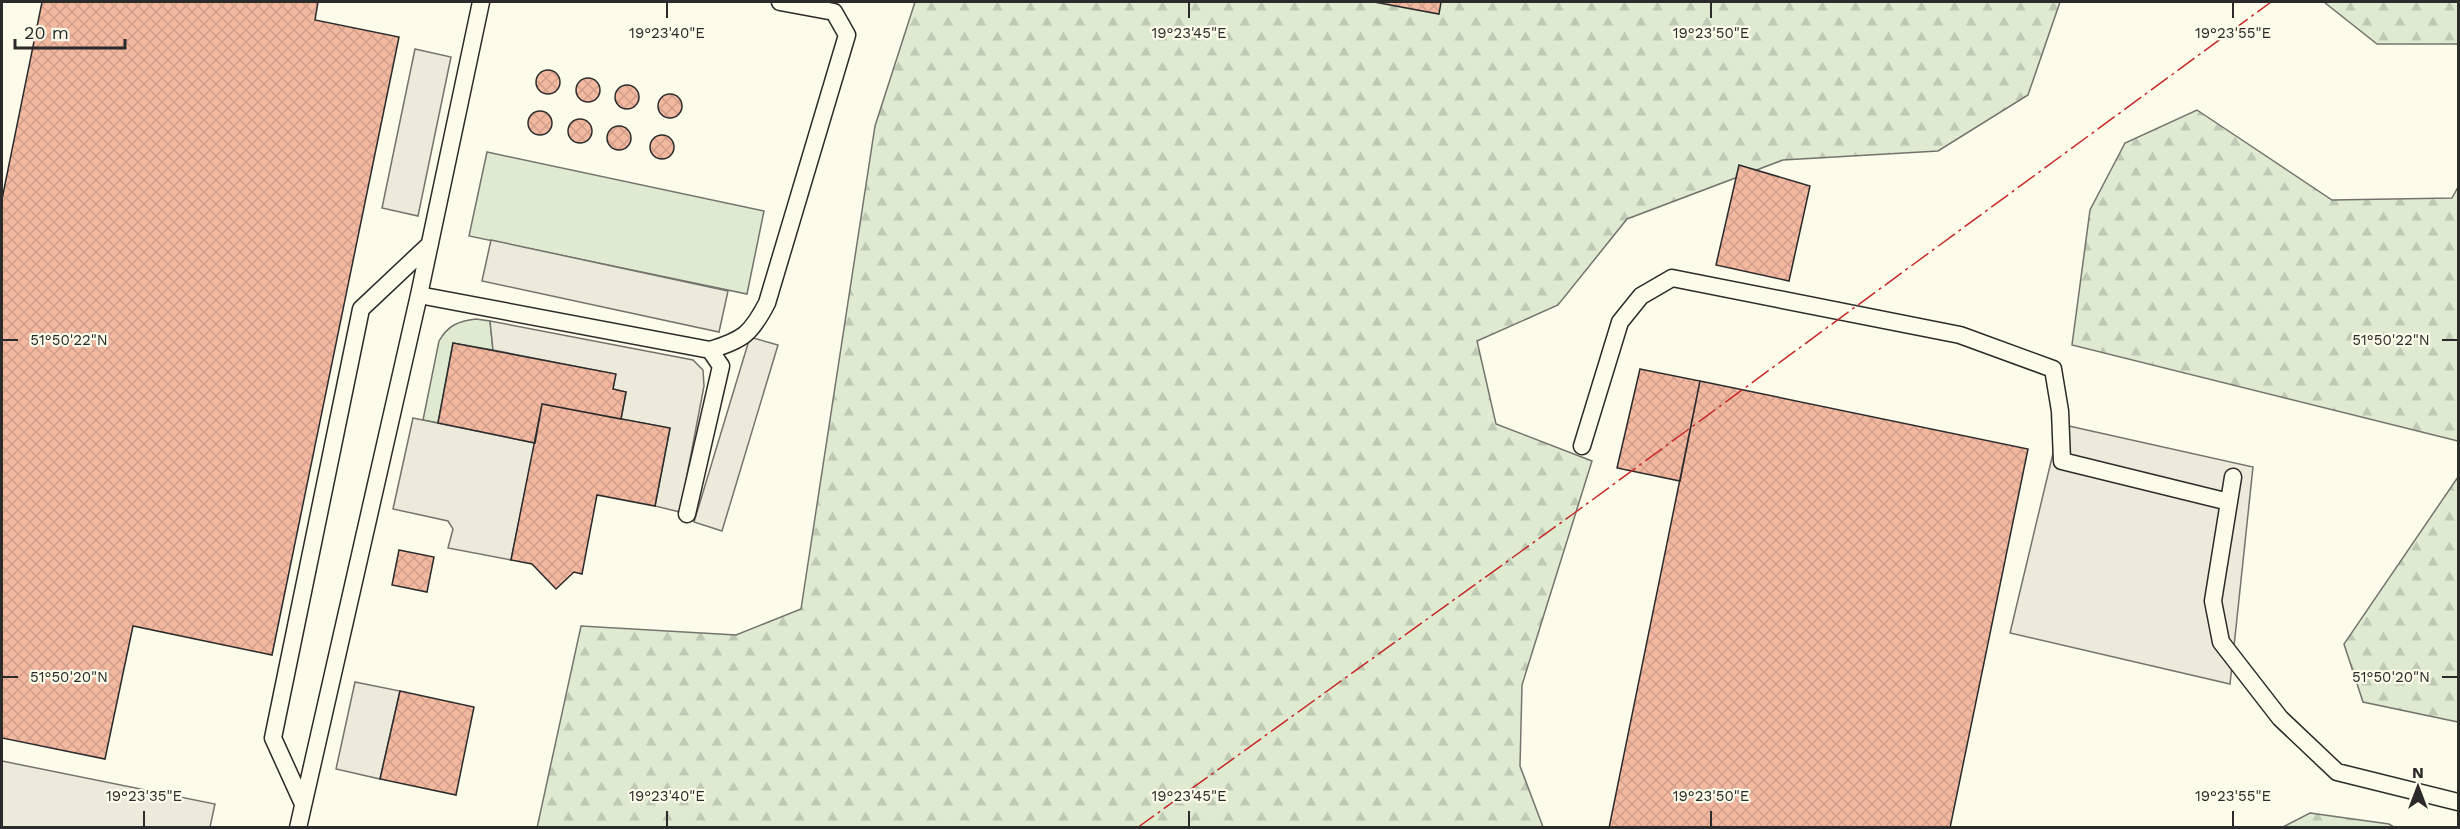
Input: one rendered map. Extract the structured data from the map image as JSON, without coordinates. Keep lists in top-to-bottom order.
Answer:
{
  "scale_bar": "20 m",
  "north": "top",
  "coordinates": [
    "19°23'40\"E",
    "19°23'45\"E",
    "19°23'50\"E",
    "19°23'55\"E",
    "51°50'22\"N",
    "51°50'20\"N",
    "19°23'35\"E"
  ]
}
